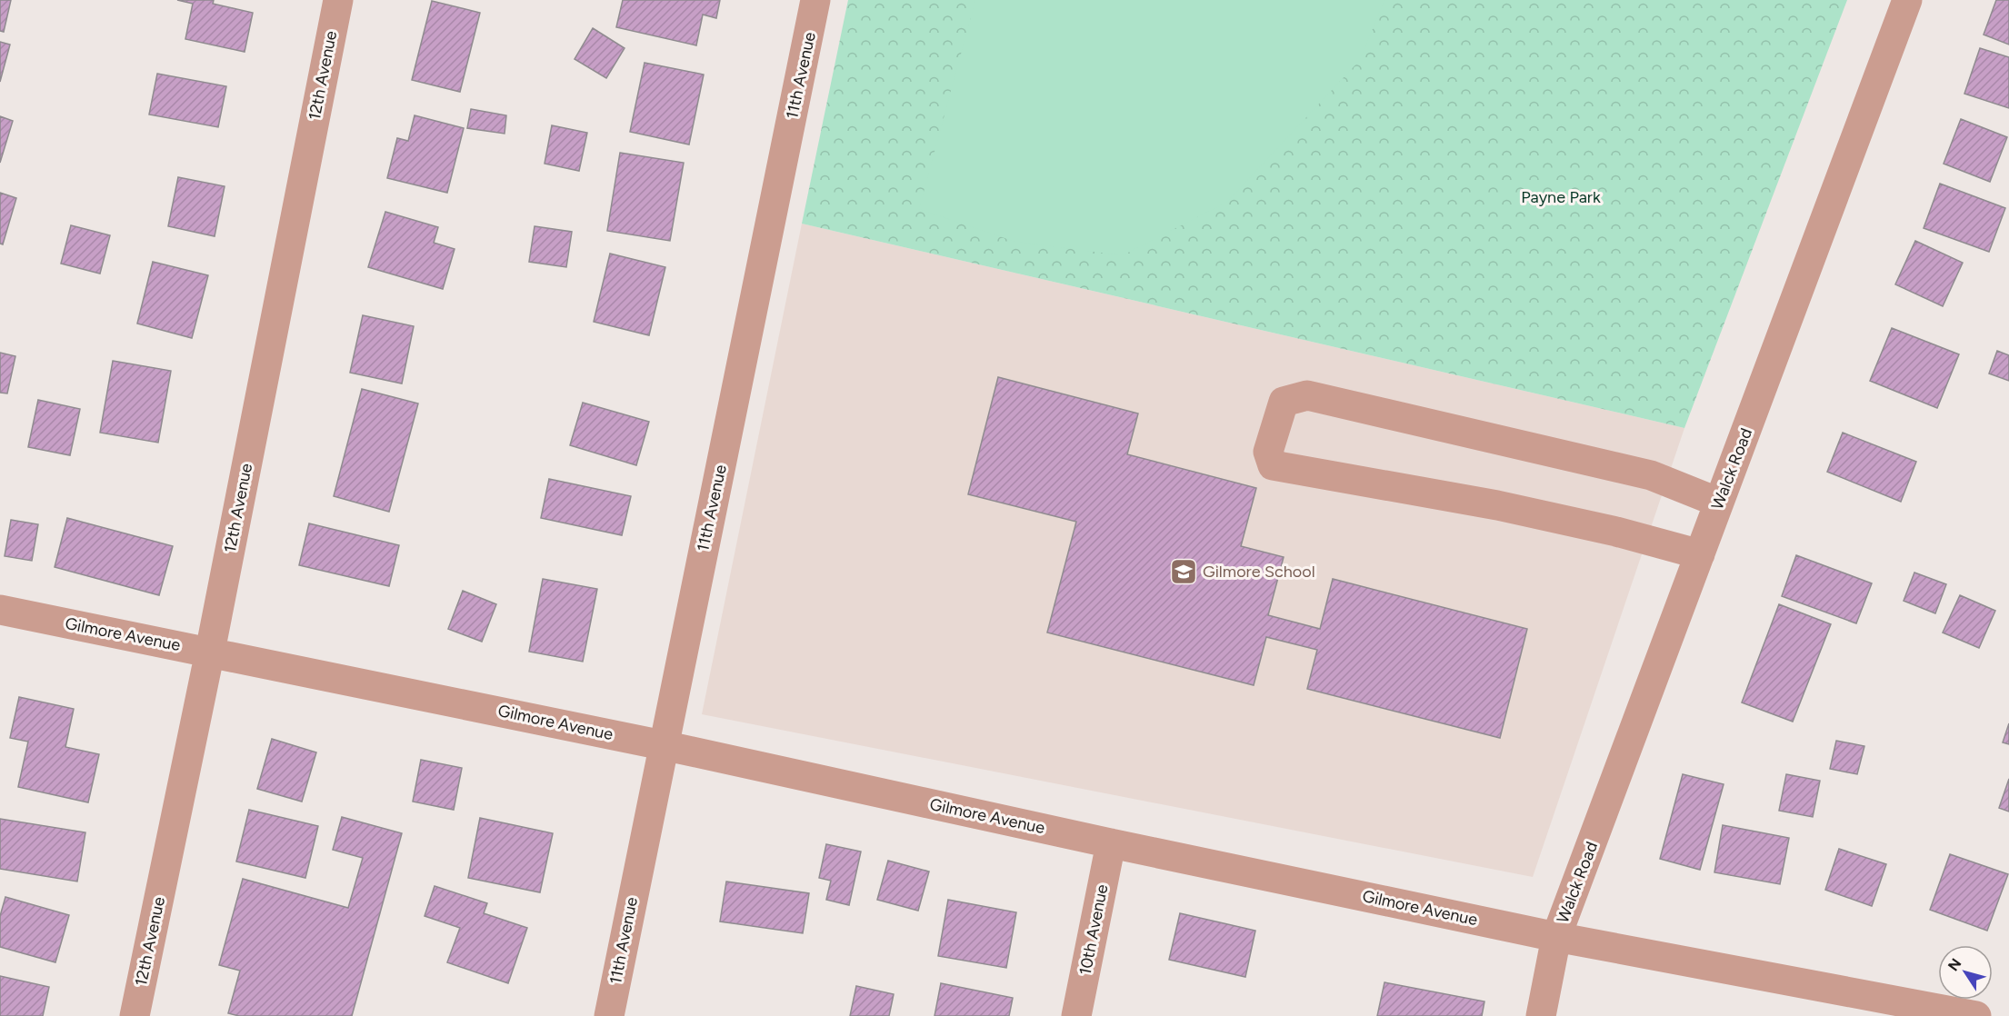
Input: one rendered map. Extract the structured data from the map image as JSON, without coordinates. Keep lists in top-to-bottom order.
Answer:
{
  "streets": {
    "street": [
      "12th Avenue",
      "11th Avenue",
      "Walck Road",
      "Gilmore Avenue",
      "10th Avenue"
    ]
  },
  "crossings": [
    ["12th Avenue", "Gilmore Avenue"],
    ["11th Avenue", "Gilmore Avenue"],
    ["Walck Road", "Gilmore Avenue"],
    ["Gilmore Avenue", "10th Avenue"]
  ],
  "parks": ["Payne Park"],
  "places": {
    "school or university": ["Gilmore School"]
  },
  "north": "top left"
}
